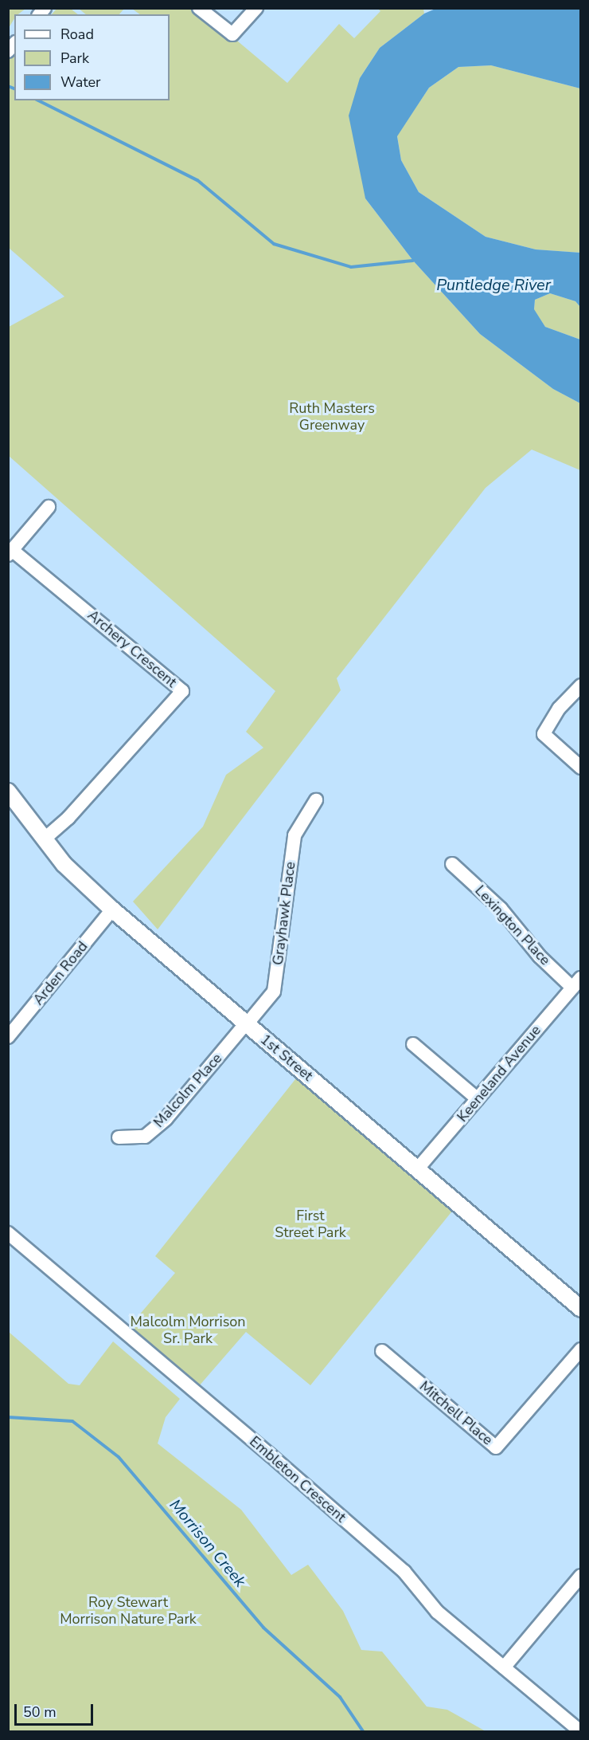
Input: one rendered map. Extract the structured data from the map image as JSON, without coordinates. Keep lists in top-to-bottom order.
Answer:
{
  "streets": {
    "street": [
      "Archery Crescent",
      "Grayhawk Place",
      "Lexington Place",
      "Arden Road",
      "1st Street",
      "Keeneland Avenue",
      "Malcolm Place",
      "Mitchell Place",
      "Embleton Crescent"
    ]
  },
  "crossings": [
    ["Archery Crescent", "1st Street"],
    ["Grayhawk Place", "1st Street"],
    ["Grayhawk Place", "Malcolm Place"],
    ["Lexington Place", "Keeneland Avenue"],
    ["Arden Road", "1st Street"],
    ["1st Street", "Keeneland Avenue"],
    ["1st Street", "Malcolm Place"]
  ],
  "water": ["Puntledge River", "Morrison Creek"],
  "parks": [
    "Ruth Masters Greenway",
    "First Street Park",
    "Malcolm Morrison Sr. Park",
    "Roy Stewart Morrison Nature Park"
  ],
  "legend": ["Road", "Park", "Water"],
  "scale_bar": "50 m"
}
